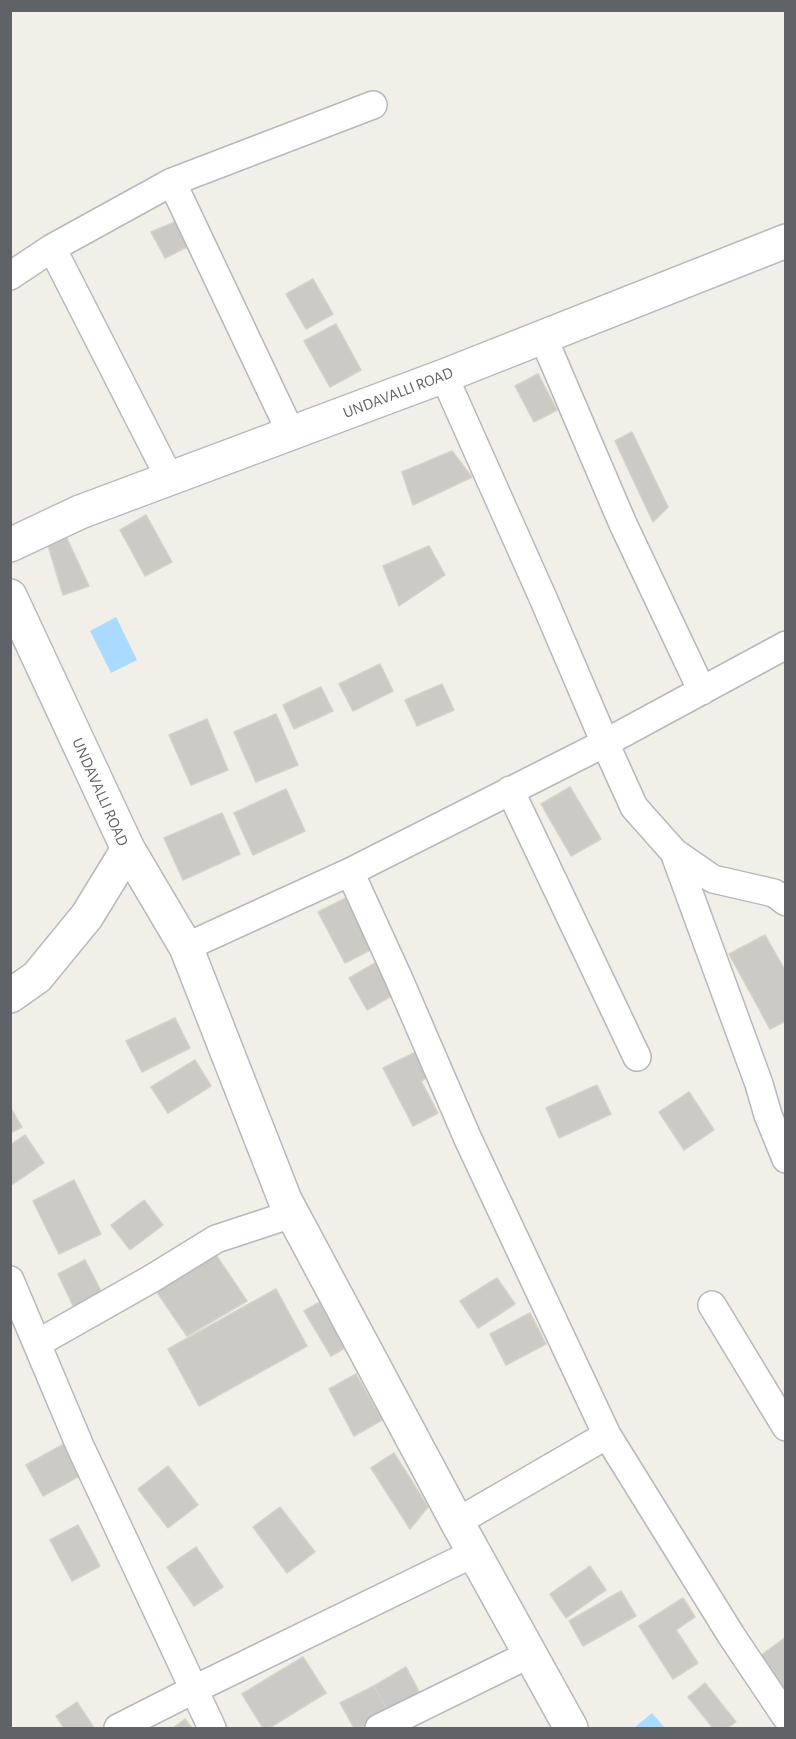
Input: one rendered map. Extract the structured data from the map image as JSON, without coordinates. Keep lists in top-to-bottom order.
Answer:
{
  "streets": {
    "main road": ["UNDAVALLI ROAD"]
  }
}
